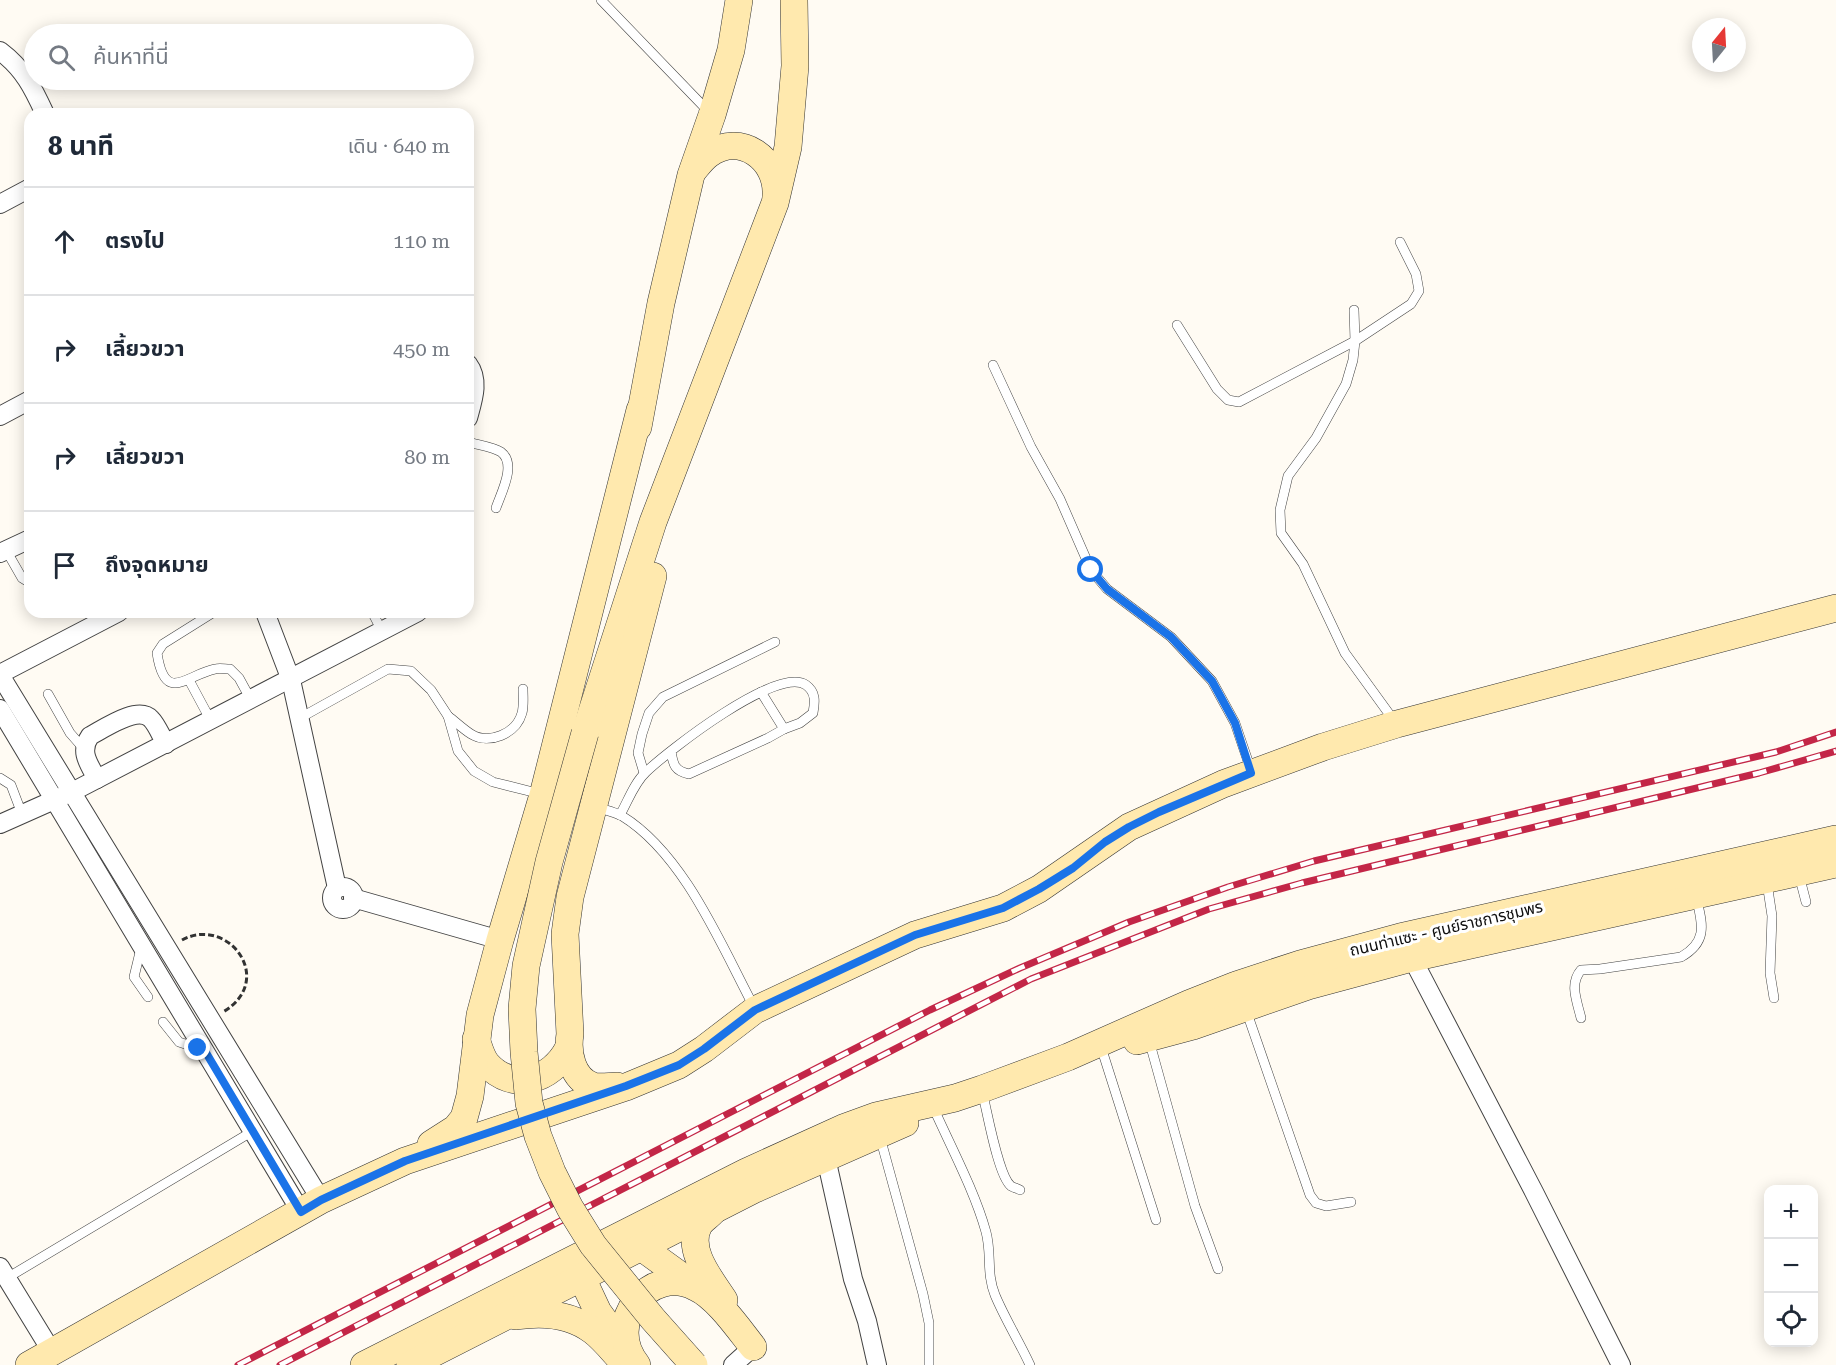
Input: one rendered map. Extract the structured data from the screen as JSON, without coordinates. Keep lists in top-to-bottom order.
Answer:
{
  "streets": {
    "main road": ["ถนนท่าแซะ - ศูนย์ราชการชุมพร"]
  },
  "north": "top",
  "page": {
    "search": "ค้นหาที่นี่",
    "heading": ["8 นาที", "เดิน · 640 m"],
    "list": [
      ["ตรงไป", "110 m"],
      ["เลี้ยวขวา", "450 m"],
      ["เลี้ยวขวา", "80 m"],
      "ถึงจุดหมาย"
    ],
    "map_buttons": ["+", "−"]
  }
}
